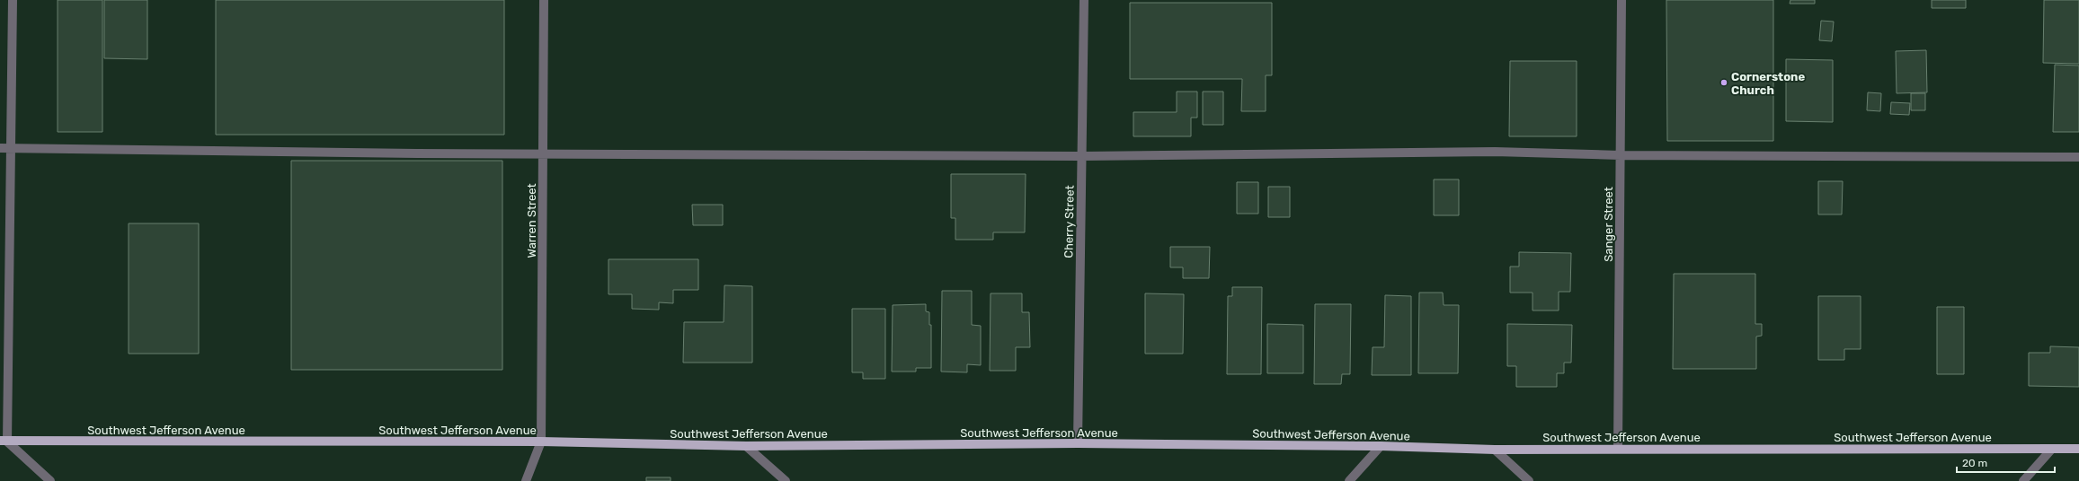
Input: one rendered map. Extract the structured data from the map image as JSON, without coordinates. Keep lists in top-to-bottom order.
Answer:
{
  "streets": {
    "main road": ["Southwest Jefferson Avenue"],
    "street": ["Warren Street", "Cherry Street", "Sanger Street"]
  },
  "crossings": [
    ["Warren Street", "Southwest Jefferson Avenue"],
    ["Cherry Street", "Southwest Jefferson Avenue"],
    ["Sanger Street", "Southwest Jefferson Avenue"]
  ],
  "places": ["Cornerstone Church"],
  "scale_bar": "20 m"
}
